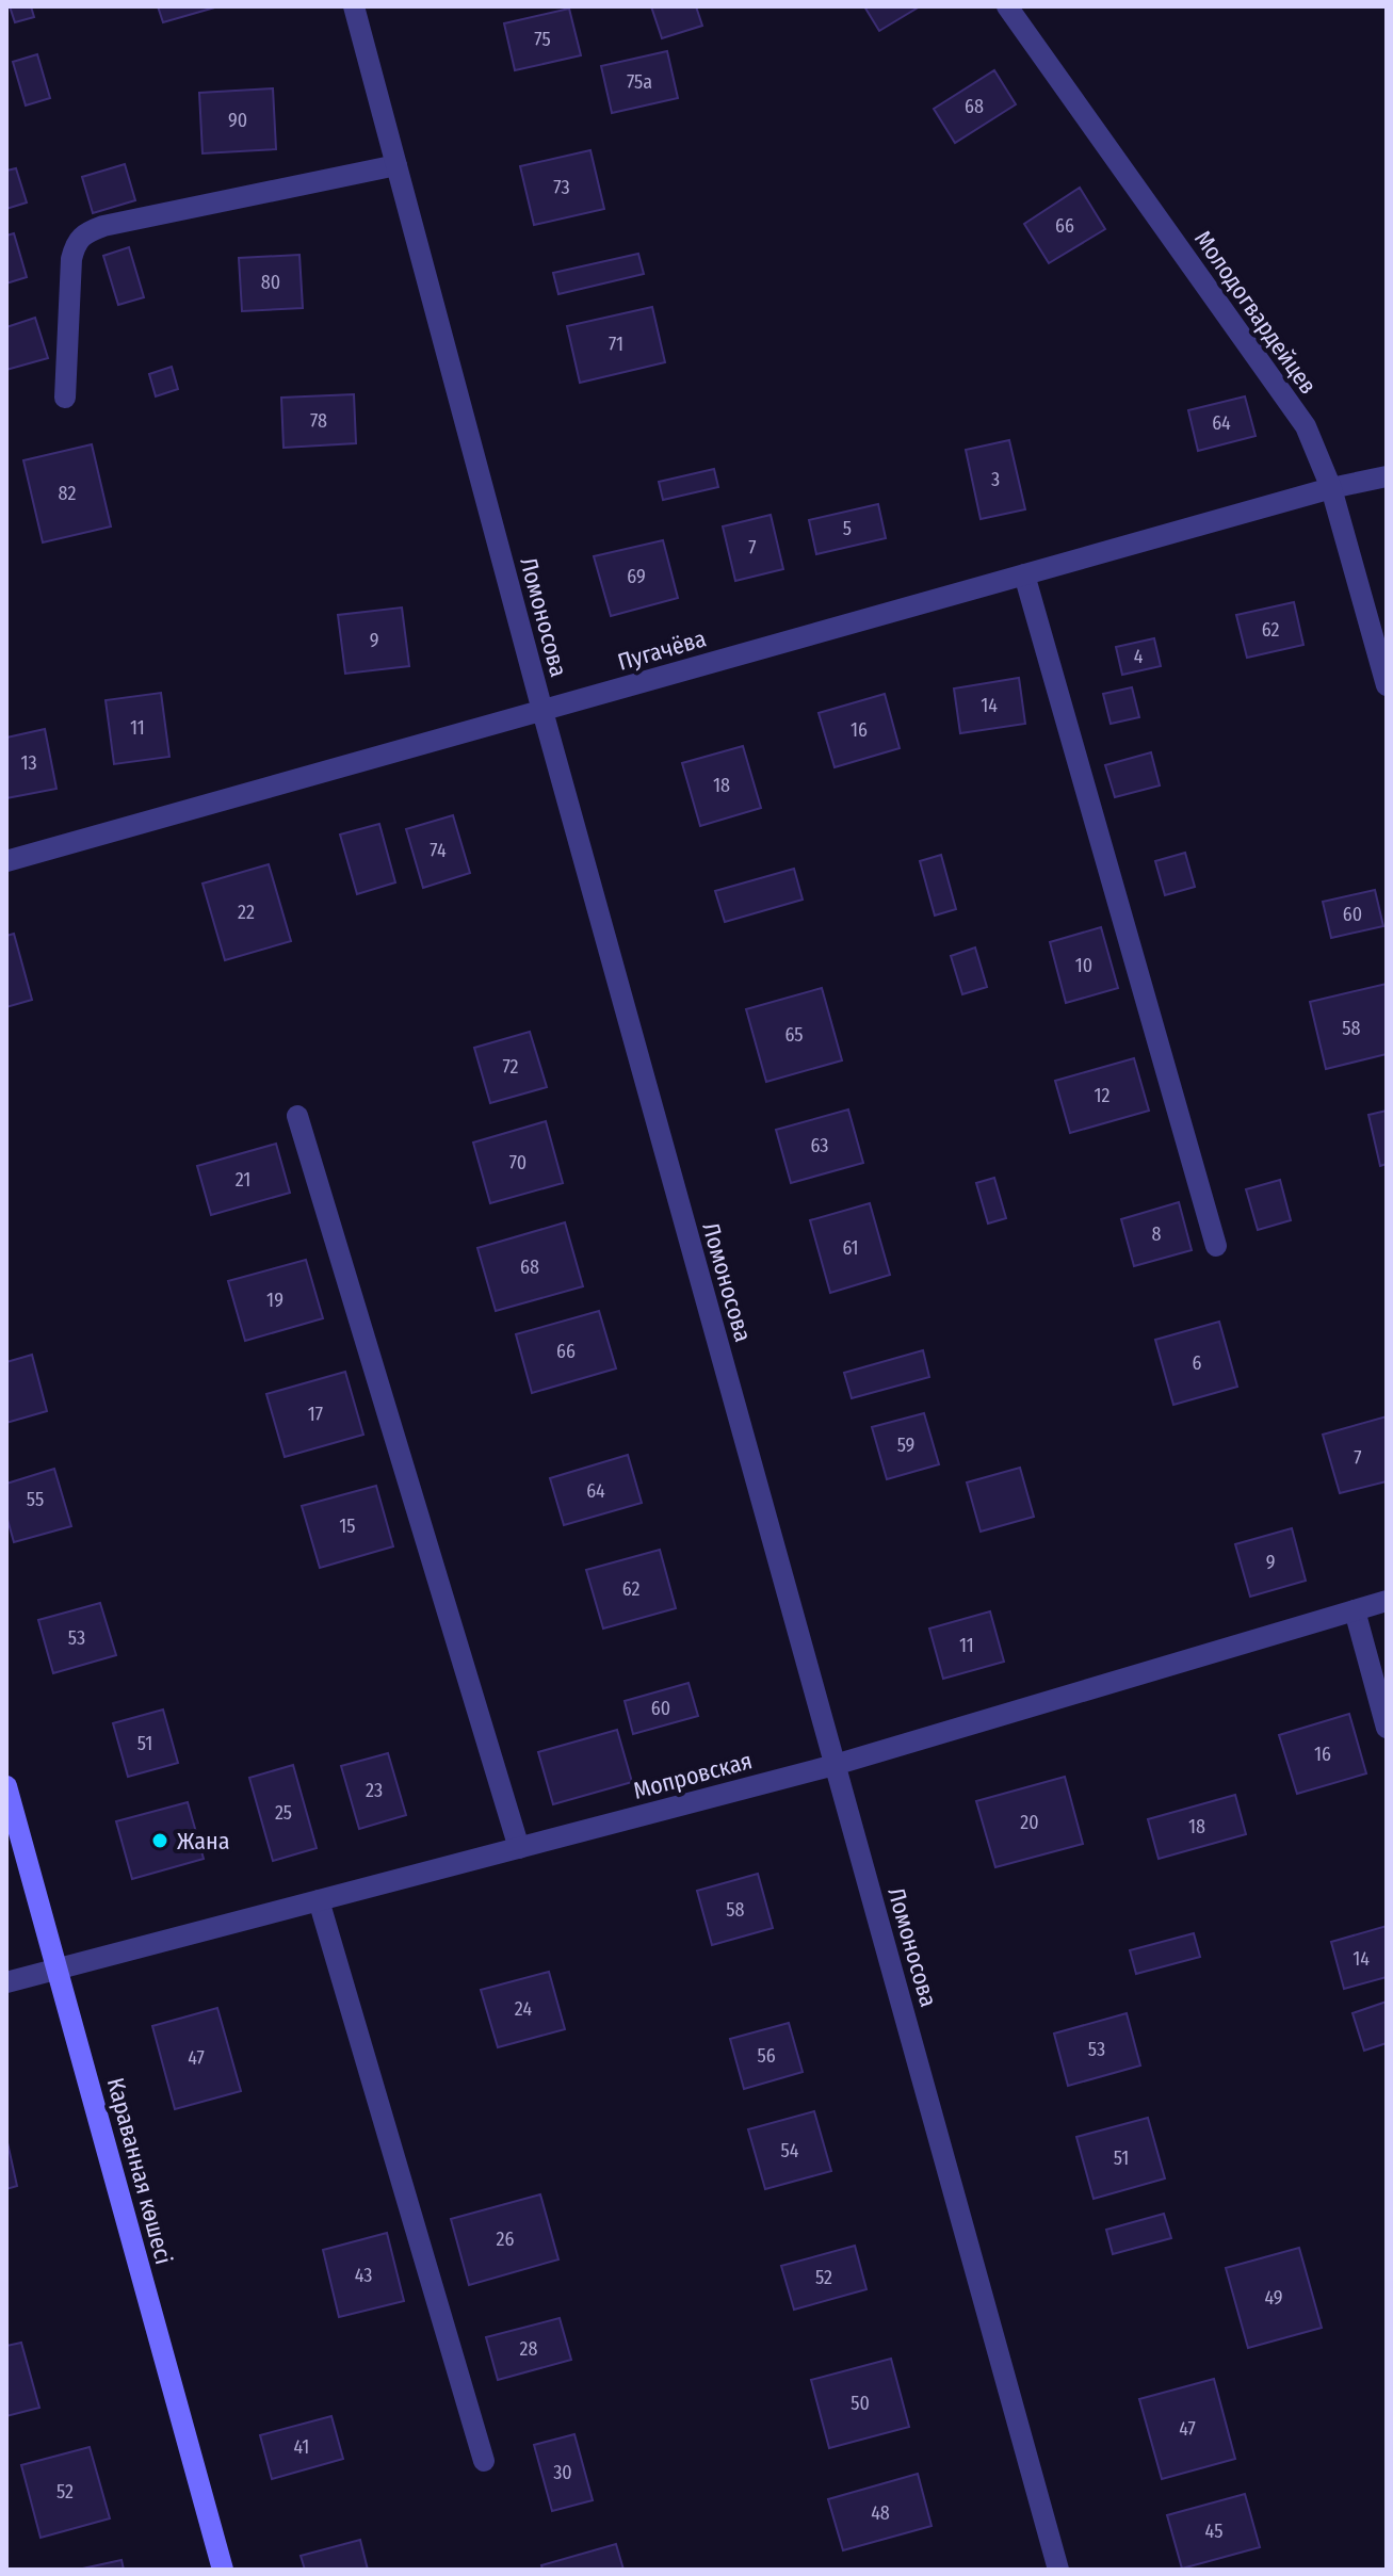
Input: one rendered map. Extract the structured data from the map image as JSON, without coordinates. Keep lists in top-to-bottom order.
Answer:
{
  "streets": {
    "main road": ["Караванная көшесі"],
    "street": [
      "Молодогвардейцев",
      "Ломоносова",
      "Пугачёва",
      "Мопровская"
    ]
  },
  "crossings": [
    ["Молодогвардейцев", "Пугачёва"],
    ["Ломоносова", "Пугачёва"],
    ["Ломоносова", "Мопровская"],
    ["Мопровская", "Караванная көшесі"]
  ],
  "places": ["Жана"],
  "house_numbers": [
    "75",
    "75а",
    "68",
    "90",
    "73",
    "66",
    "80",
    "71",
    "78",
    "64",
    "3",
    "82",
    "5",
    "7",
    "69",
    "62",
    "9",
    "4",
    "14",
    "11",
    "16",
    "13",
    "18",
    "74",
    "22",
    "60",
    "10",
    "58",
    "65",
    "72",
    "12",
    "63",
    "70",
    "21",
    "8",
    "61",
    "68",
    "19",
    "66",
    "6",
    "17",
    "59",
    "7",
    "64",
    "55",
    "15",
    "9",
    "62",
    "53",
    "11",
    "60",
    "51",
    "16",
    "23",
    "25",
    "20",
    "18",
    "58",
    "14",
    "24",
    "53",
    "56",
    "47",
    "54",
    "51",
    "26",
    "43",
    "52",
    "49",
    "28",
    "50",
    "47",
    "41",
    "30",
    "52",
    "48",
    "45"
  ]
}
